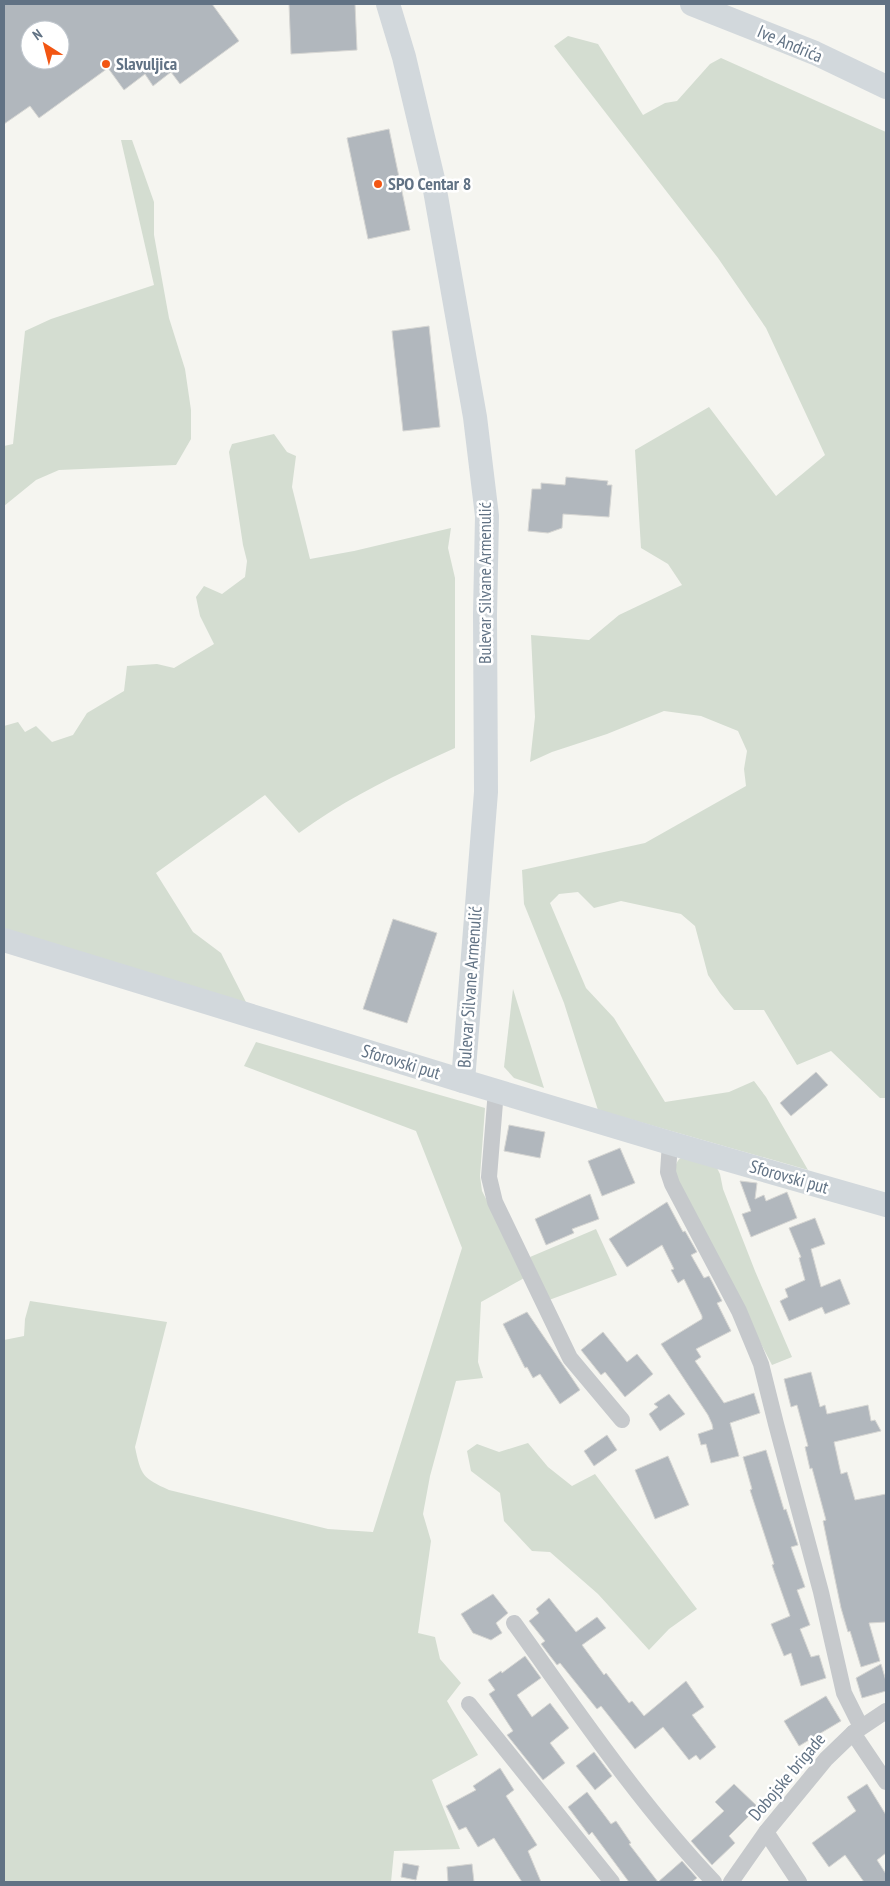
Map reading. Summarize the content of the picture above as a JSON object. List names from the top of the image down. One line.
{"streets":{"street":["Ive Andrića","Bulevar Silvane Armenulić","Sforovski put","Dobojske brigade"]},"crossings":[["Bulevar Silvane Armenulić","Sforovski put"]],"places":["Slavuljica","SPO Centar 8"],"north":"top left"}
